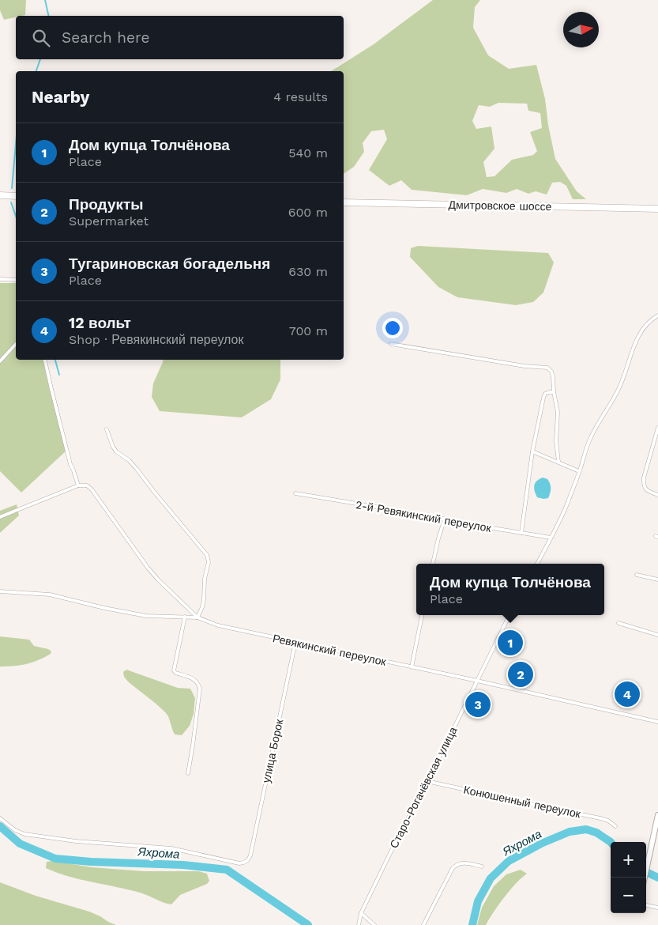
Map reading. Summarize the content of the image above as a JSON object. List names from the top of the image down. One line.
{"streets":{"highway":["Дмитровское шоссе"],"street":["2-й Ревякинский переулок","Ревякинский переулок","улица Борок","Старо-Рогачёвская улица","Конюшенный переулок"]},"crossings":[["Ревякинский переулок","улица Борок"],["Ревякинский переулок","Старо-Рогачёвская улица"],["Старо-Рогачёвская улица","Конюшенный переулок"]],"water":["Яхрома"],"north":"right","page":{"search":"Search here","heading":["Nearby","4 results"],"list":[{"mark":"1","name":"Дом купца Толчёнова","note":"Place","value":"540 m"},{"mark":"2","name":"Продукты","note":"Supermarket","value":"600 m"},{"mark":"3","name":"Тугариновская богадельня","note":"Place","value":"630 m"},{"mark":"4","name":"12 вольт","note":"Shop · Ревякинский переулок","value":"700 m"}],"popup":["Дом купца Толчёнова","Place"],"pins":["1","2","4","3"],"map_buttons":["+","−"]}}
